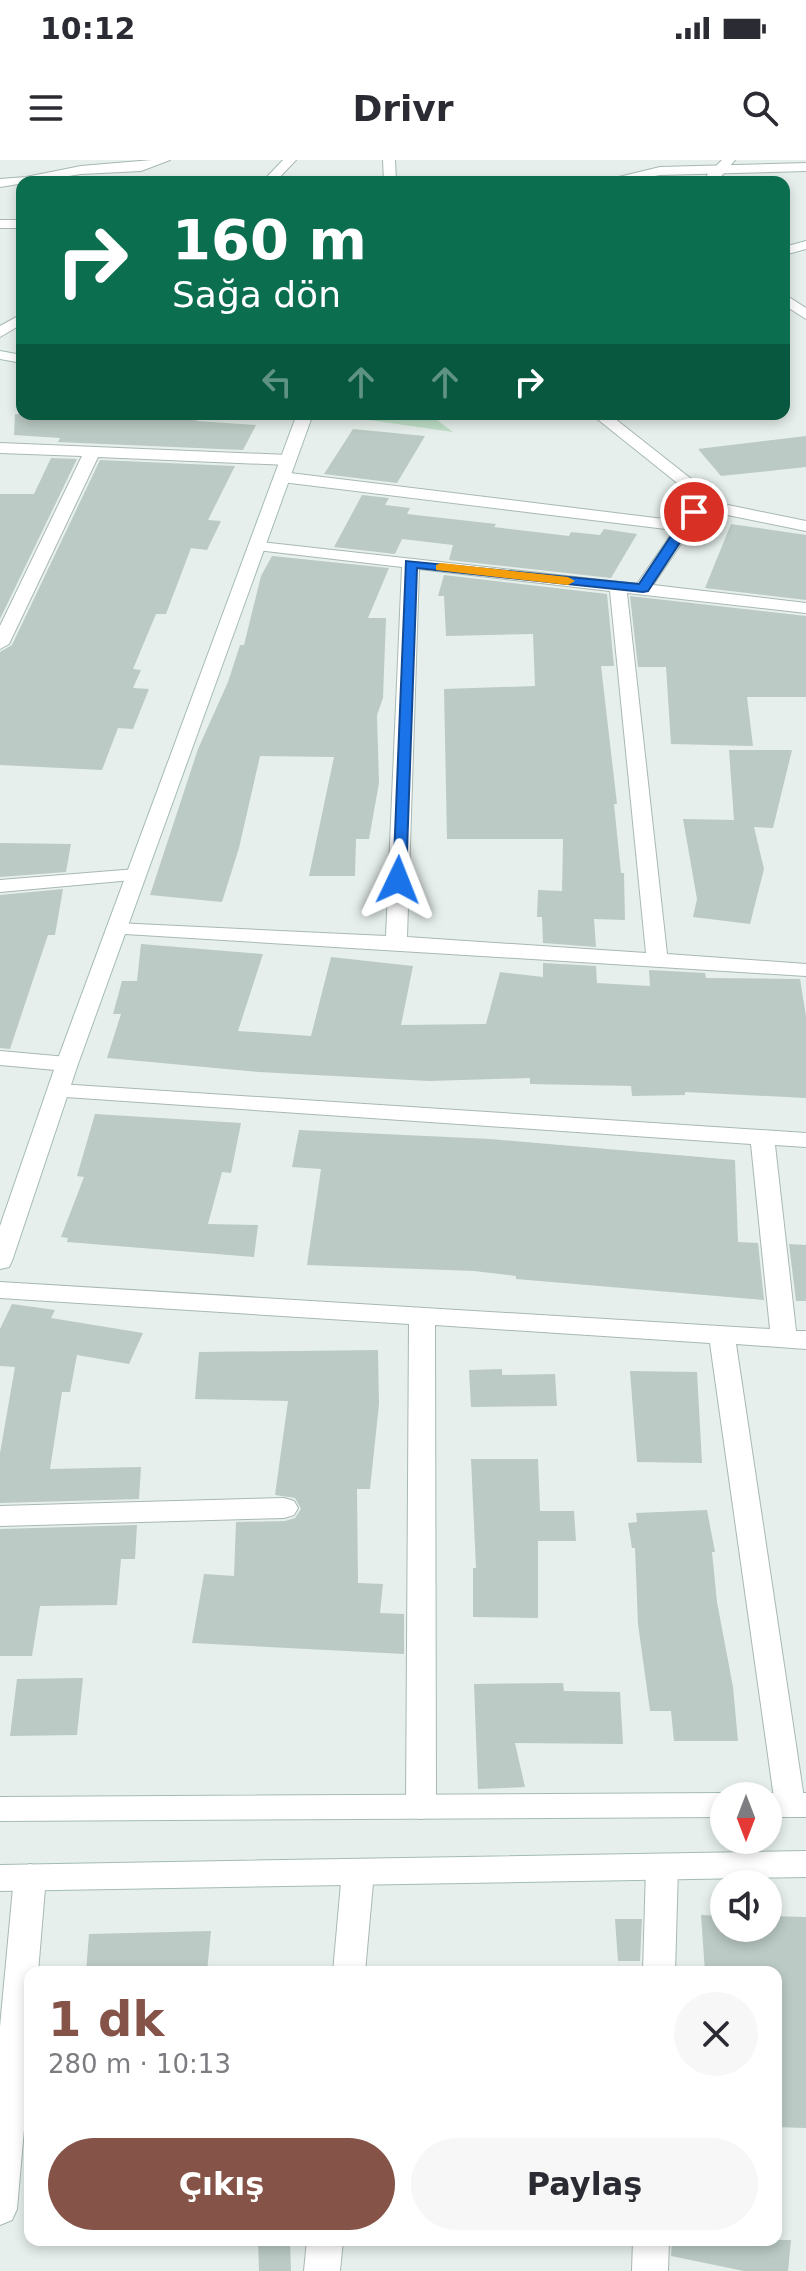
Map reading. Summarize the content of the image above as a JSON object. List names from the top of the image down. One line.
{"north":"bottom","page":{"status":"10:12","header":"Drivr","turn":["160 m","Sağa dön"],"heading":["1 dk","280 m · 10:13"],"buttons":["Çıkış","Paylaş"]}}
